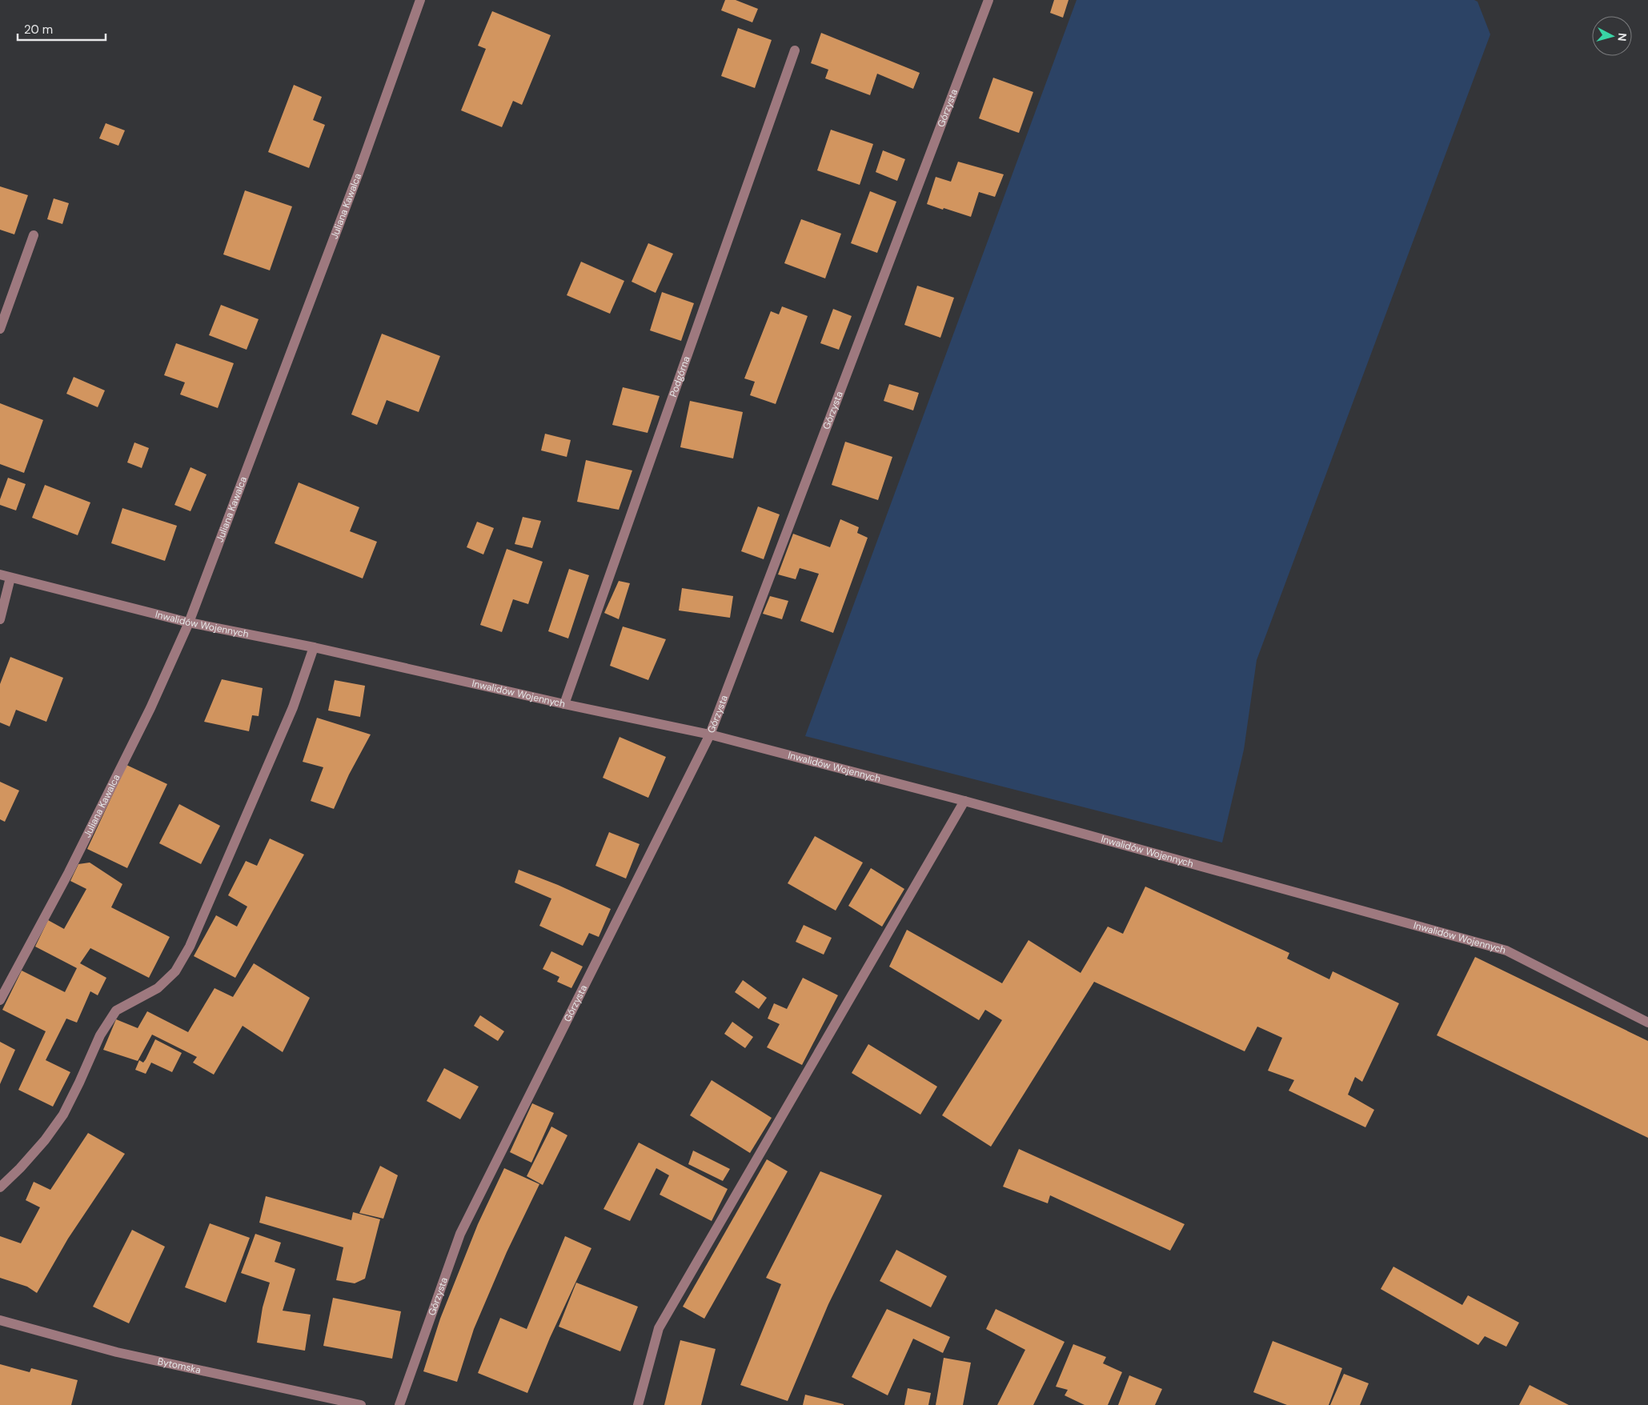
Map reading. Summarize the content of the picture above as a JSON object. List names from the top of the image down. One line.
{"streets":{"street":["Górzysta","Juliana Kawalca","Podgórna","Inwalidów Wojennych","Bytomska"]},"crossings":[["Górzysta","Inwalidów Wojennych"],["Juliana Kawalca","Inwalidów Wojennych"],["Podgórna","Inwalidów Wojennych"]],"scale_bar":"20 m","north":"right"}
